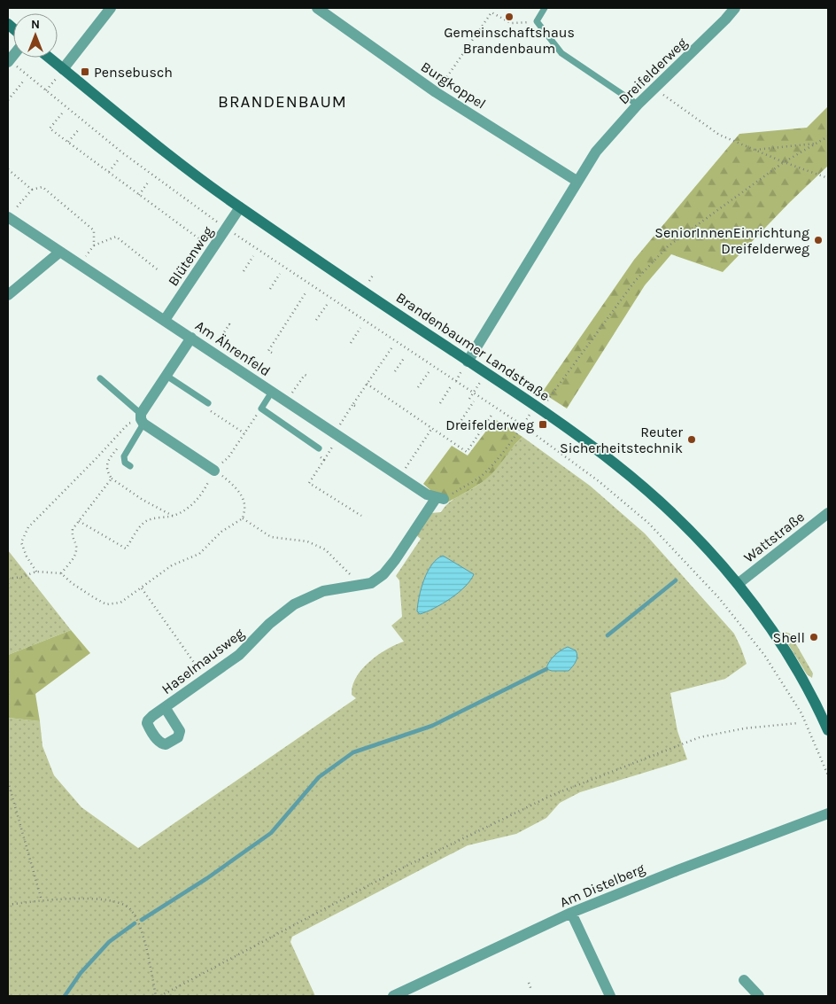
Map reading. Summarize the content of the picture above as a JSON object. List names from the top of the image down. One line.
{"streets":{"main road":["Brandenbaumer Landstraße"],"street":["Dreifelderweg","Burgkoppel","Blütenweg","Am Ährenfeld","Wattstraße","Haselmausweg","Am Distelberg"]},"crossings":[["Dreifelderweg","Burgkoppel"],["Dreifelderweg","Brandenbaumer Landstraße"],["Blütenweg","Brandenbaumer Landstraße"],["Blütenweg","Am Ährenfeld"],["Brandenbaumer Landstraße","Wattstraße"],["Am Ährenfeld","Haselmausweg"]],"districts":["BRANDENBAUM"],"places":{"other":["Gemeinschaftshaus Brandenbaum","SeniorInnenEinrichtung Dreifelderweg","Reuter Sicherheitstechnik","Shell"],"transit":["Pensebusch","Dreifelderweg"]},"north":"top"}
